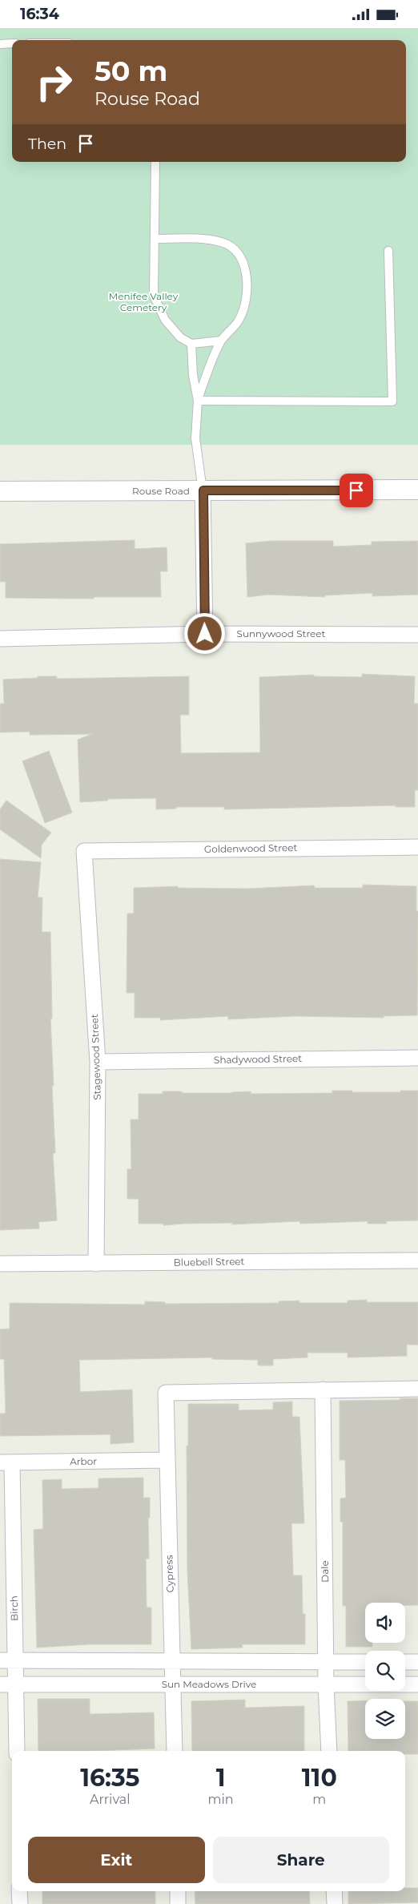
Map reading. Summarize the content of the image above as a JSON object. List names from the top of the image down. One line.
{"streets":{"street":["Rouse Road","Sunnywood Street","Goldenwood Street","Stagewood Street","Shadywood Street","Bluebell Street","Arbor","Dale","Cypress","Birch","Sun Meadows Drive"]},"crossings":[["Goldenwood Street","Stagewood Street"],["Stagewood Street","Shadywood Street"],["Stagewood Street","Bluebell Street"],["Arbor","Cypress"],["Arbor","Birch"],["Dale","Cypress"],["Dale","Sun Meadows Drive"],["Cypress","Sun Meadows Drive"],["Birch","Sun Meadows Drive"]],"parks":["Menifee Valley Cemetery"],"page":{"status":"16:34","turn":["50 m","Rouse Road"],"then":"Then","eta":["16:35","Arrival","1","min","110","m"],"buttons":["Exit","Share"]}}
